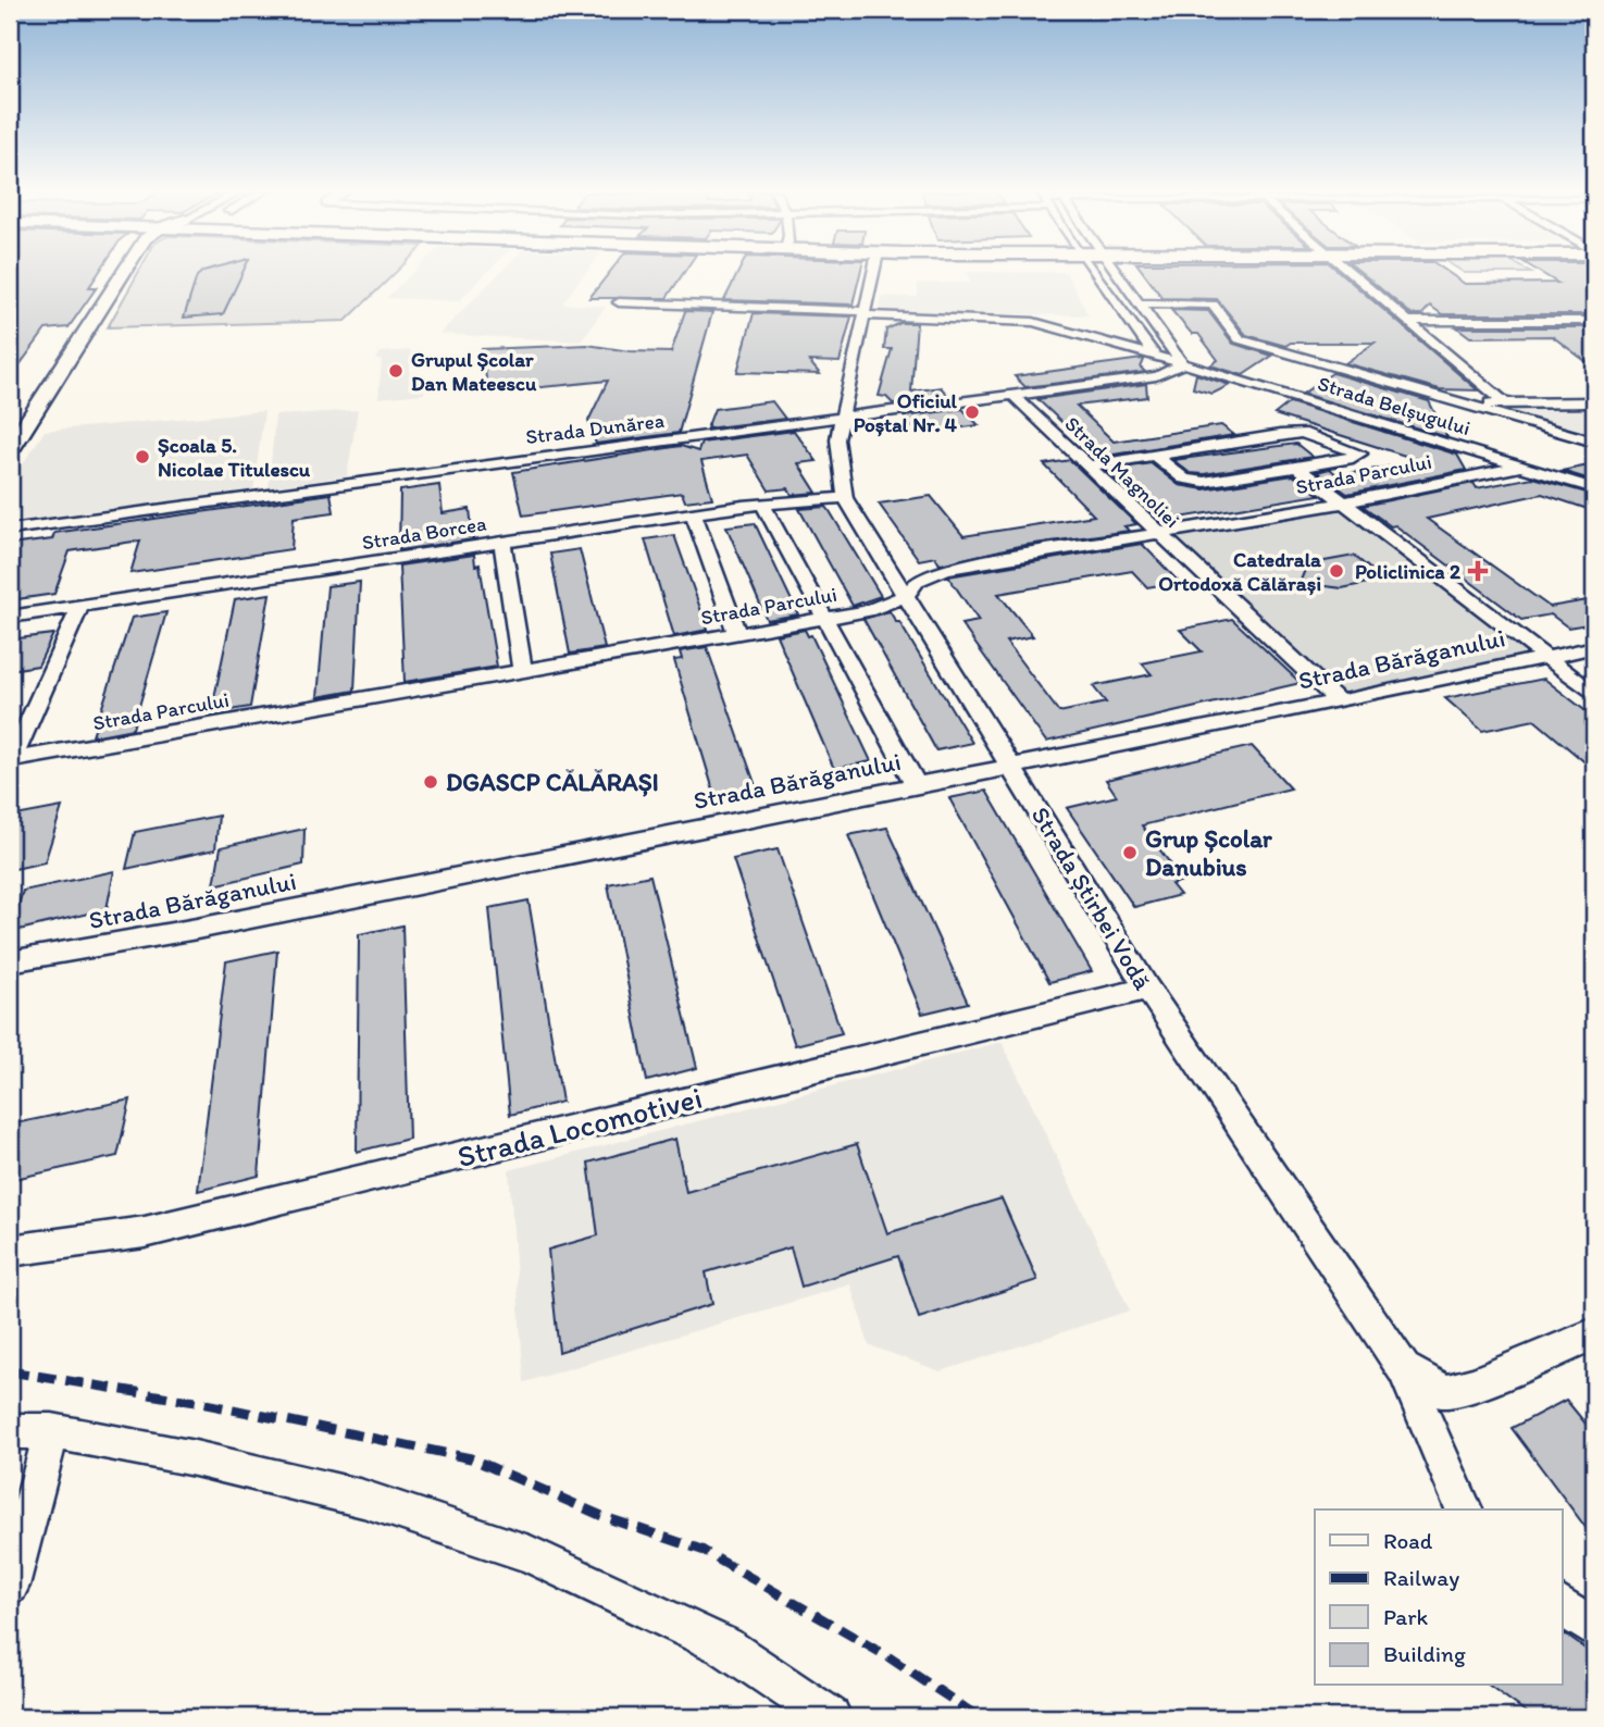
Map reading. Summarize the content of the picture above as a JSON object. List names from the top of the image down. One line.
{"streets":{"street":["Strada Belșugului","Strada Dunărea","Strada Magnoliei","Strada Parcului","Strada Borcea","Strada Bărăganului","Strada Știrbei Vodă","Strada Locomotivei"]},"crossings":[["Strada Belșugului","Strada Dunărea"],["Strada Belșugului","Strada Parcului"],["Strada Belșugului","Strada Știrbei Vodă"],["Strada Dunărea","Strada Magnoliei"],["Strada Dunărea","Strada Știrbei Vodă"],["Strada Magnoliei","Strada Parcului"],["Strada Magnoliei","Strada Bărăganului"],["Strada Parcului","Strada Știrbei Vodă"],["Strada Borcea","Strada Știrbei Vodă"],["Strada Bărăganului","Strada Știrbei Vodă"],["Strada Știrbei Vodă","Strada Locomotivei"]],"places":{"other":["Grupul Școlar Dan Mateescu","Oficiul Poștal Nr. 4","Școala 5. Nicolae Titulescu","Catedrala Ortodoxă Călărași","DGASCP CĂLĂRAȘI","Grup Școlar Danubius"],"health":["Policlinica 2"]},"legend":["Road","Railway","Park","Building"]}
